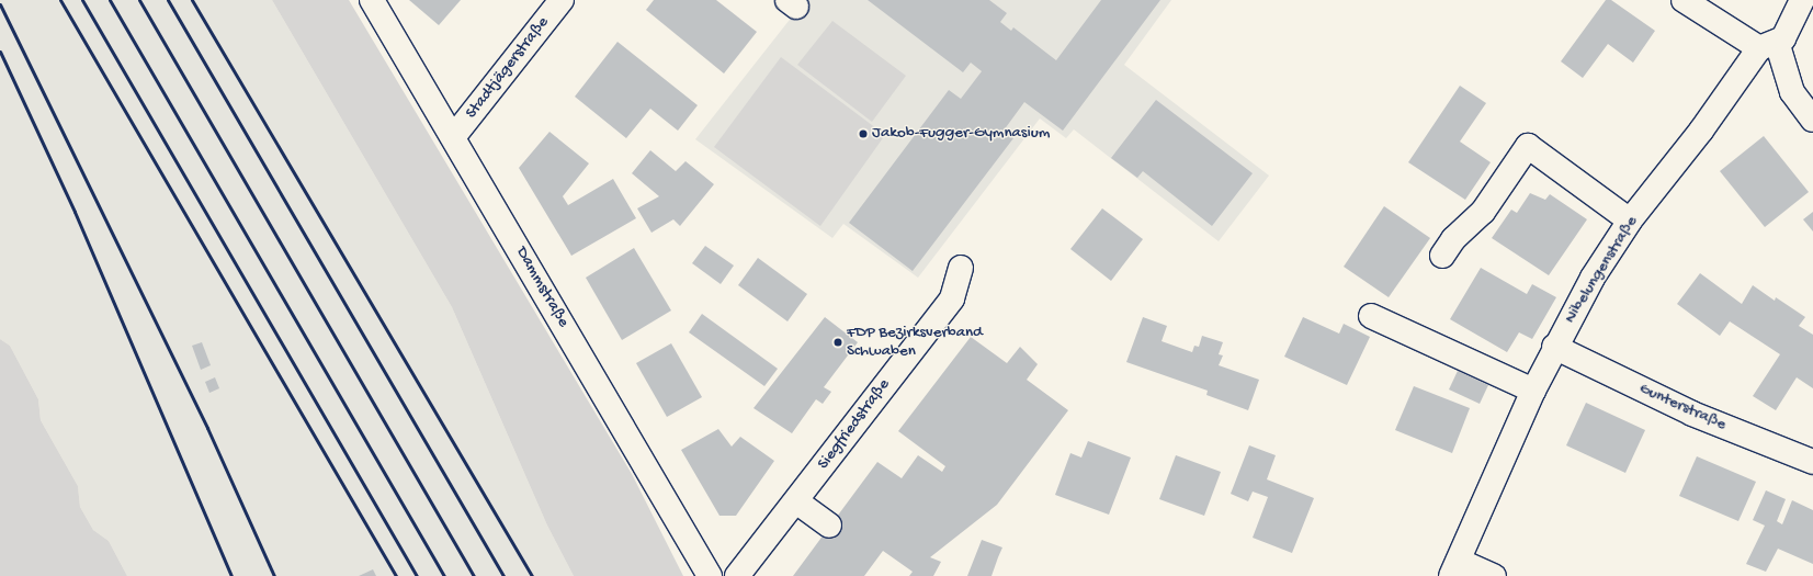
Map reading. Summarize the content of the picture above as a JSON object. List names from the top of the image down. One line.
{"streets":{"street":["Stadtjägerstraße","Nibelungenstraße","Dammstraße","Gunterstraße","Siegfriedstraße"]},"crossings":[["Stadtjägerstraße","Dammstraße"],["Nibelungenstraße","Gunterstraße"]],"places":["Jakob-Fugger-Gymnasium","FDP Bezirksverband Schwaben"]}
